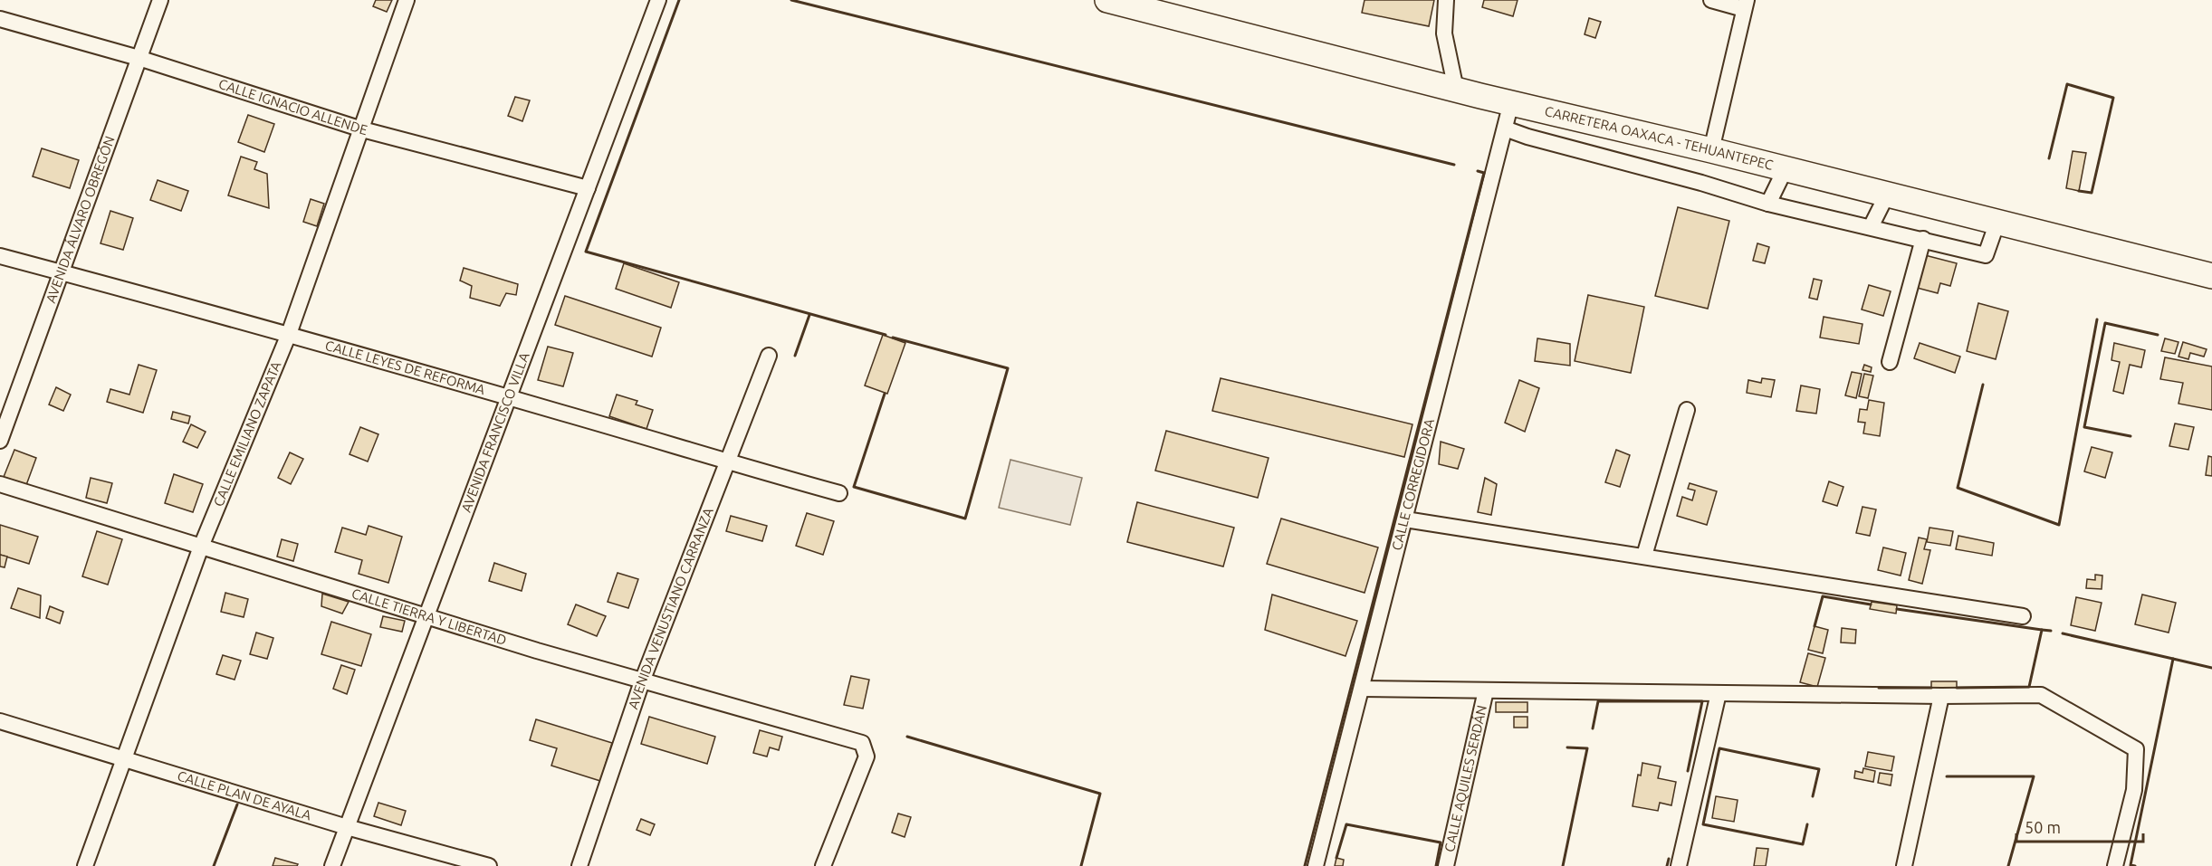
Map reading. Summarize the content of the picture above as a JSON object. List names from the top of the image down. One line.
{"streets":{"main road":["CARRETERA OAXACA - TEHUANTEPEC"],"street":["CALLE IGNACIO ALLENDE","AVENIDA ÁLVARO OBREGÓN","CALLE LEYES DE REFORMA","CALLE EMILIANO ZAPATA","AVENIDA FRANCISCO VILLA","CALLE CORREGIDORA","AVENIDA VENUSTIANO CARRANZA","CALLE TIERRA Y LIBERTAD","CALLE AQUILES SERDÁN","CALLE PLAN DE AYALA"]},"crossings":[["CALLE IGNACIO ALLENDE","AVENIDA ÁLVARO OBREGÓN"],["CALLE IGNACIO ALLENDE","CALLE EMILIANO ZAPATA"],["CALLE IGNACIO ALLENDE","AVENIDA FRANCISCO VILLA"],["CARRETERA OAXACA - TEHUANTEPEC","CALLE CORREGIDORA"],["AVENIDA ÁLVARO OBREGÓN","CALLE LEYES DE REFORMA"],["CALLE LEYES DE REFORMA","CALLE EMILIANO ZAPATA"],["CALLE LEYES DE REFORMA","AVENIDA FRANCISCO VILLA"],["CALLE LEYES DE REFORMA","AVENIDA VENUSTIANO CARRANZA"],["CALLE EMILIANO ZAPATA","CALLE TIERRA Y LIBERTAD"],["CALLE EMILIANO ZAPATA","CALLE PLAN DE AYALA"],["AVENIDA FRANCISCO VILLA","CALLE TIERRA Y LIBERTAD"],["AVENIDA FRANCISCO VILLA","CALLE PLAN DE AYALA"],["AVENIDA VENUSTIANO CARRANZA","CALLE TIERRA Y LIBERTAD"]],"scale_bar":"50 m"}
